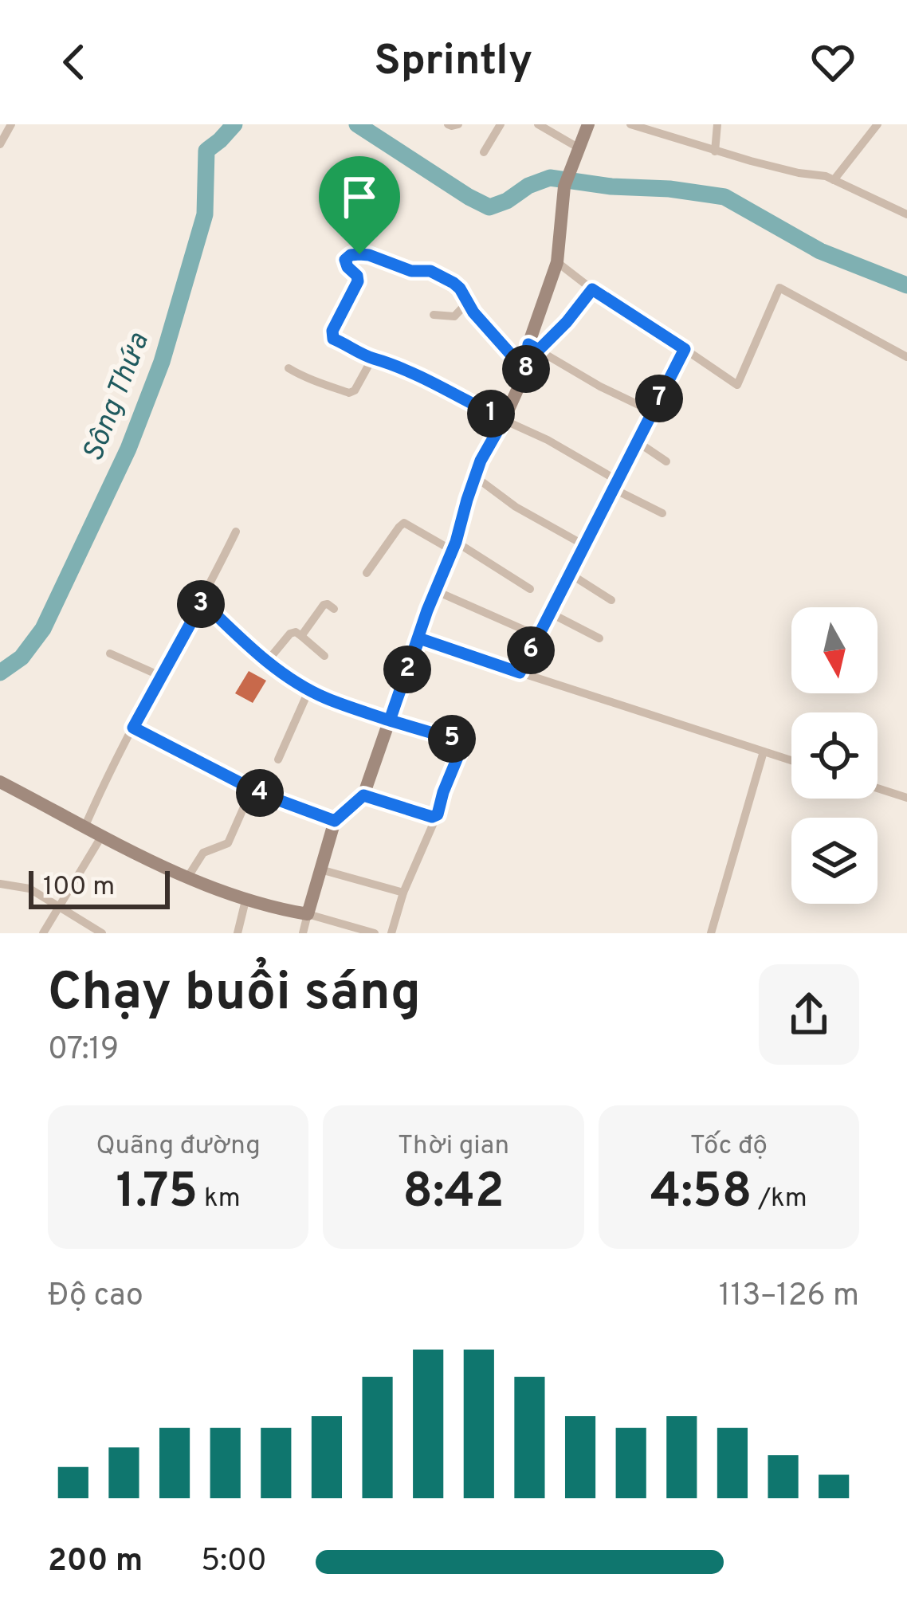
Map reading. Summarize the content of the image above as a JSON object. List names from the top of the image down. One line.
{"water":["Sông Thứa"],"scale_bar":"100 m","north":"bottom","page":{"header":"Sprintly","pins":["8","7","1","3","6","2","5","4"],"scale":"100 m","heading":["Chạy buổi sáng","07:19"],"stats":[["Quãng đường","1.75 km"],["Thời gian","8:42"],["Tốc độ","4:58 /km"]],"chart":["Độ cao","113–126 m"],"list":[{"name":"200 m","note":"5:00"}]}}
